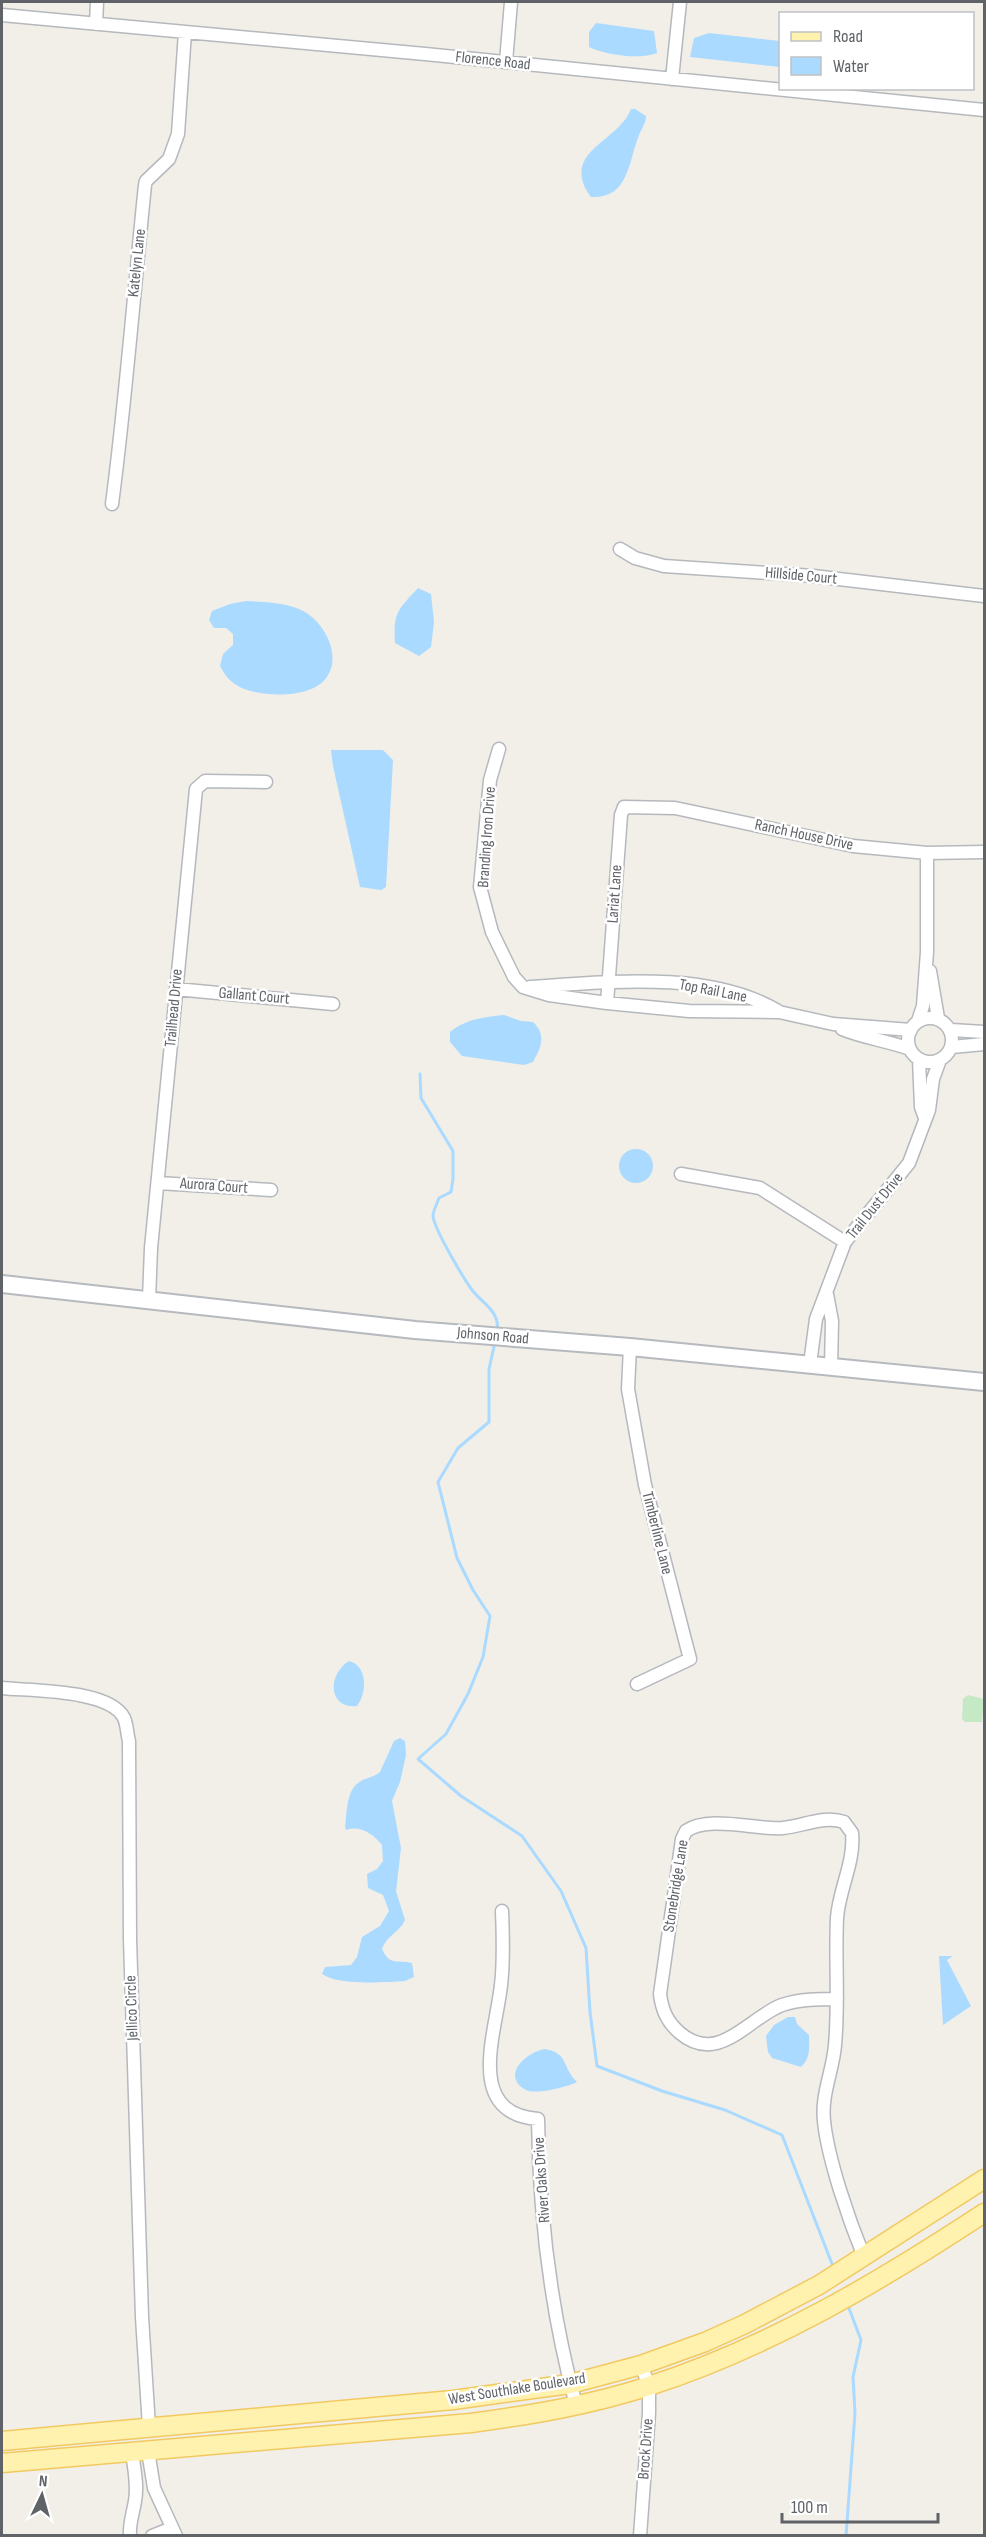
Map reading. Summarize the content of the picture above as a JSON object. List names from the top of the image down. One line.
{"streets":{"main road":["West Southlake Boulevard"],"street":["Florence Road","Katelyn Lane","Hillside Court","Ranch House Drive","Branding Iron Drive","Lariat Lane","Top Rail Lane","Gallant Court","Trailhead Drive","Aurora Court","Trail Dust Drive","Johnson Road","Timberline Lane","Stonebridge Lane","Jellico Circle","River Oaks Drive","Brock Drive"]},"crossings":[["Florence Road","Katelyn Lane"],["Ranch House Drive","Lariat Lane"],["Branding Iron Drive","Top Rail Lane"],["Lariat Lane","Top Rail Lane"],["Top Rail Lane","Trail Dust Drive"],["Gallant Court","Trailhead Drive"],["Trailhead Drive","Aurora Court"],["Trailhead Drive","Johnson Road"],["Trail Dust Drive","Johnson Road"],["Johnson Road","Timberline Lane"],["Stonebridge Lane","West Southlake Boulevard"],["Jellico Circle","West Southlake Boulevard"],["River Oaks Drive","West Southlake Boulevard"],["West Southlake Boulevard","Brock Drive"]],"legend":["Road","Water"],"scale_bar":"100 m","north":"top"}
